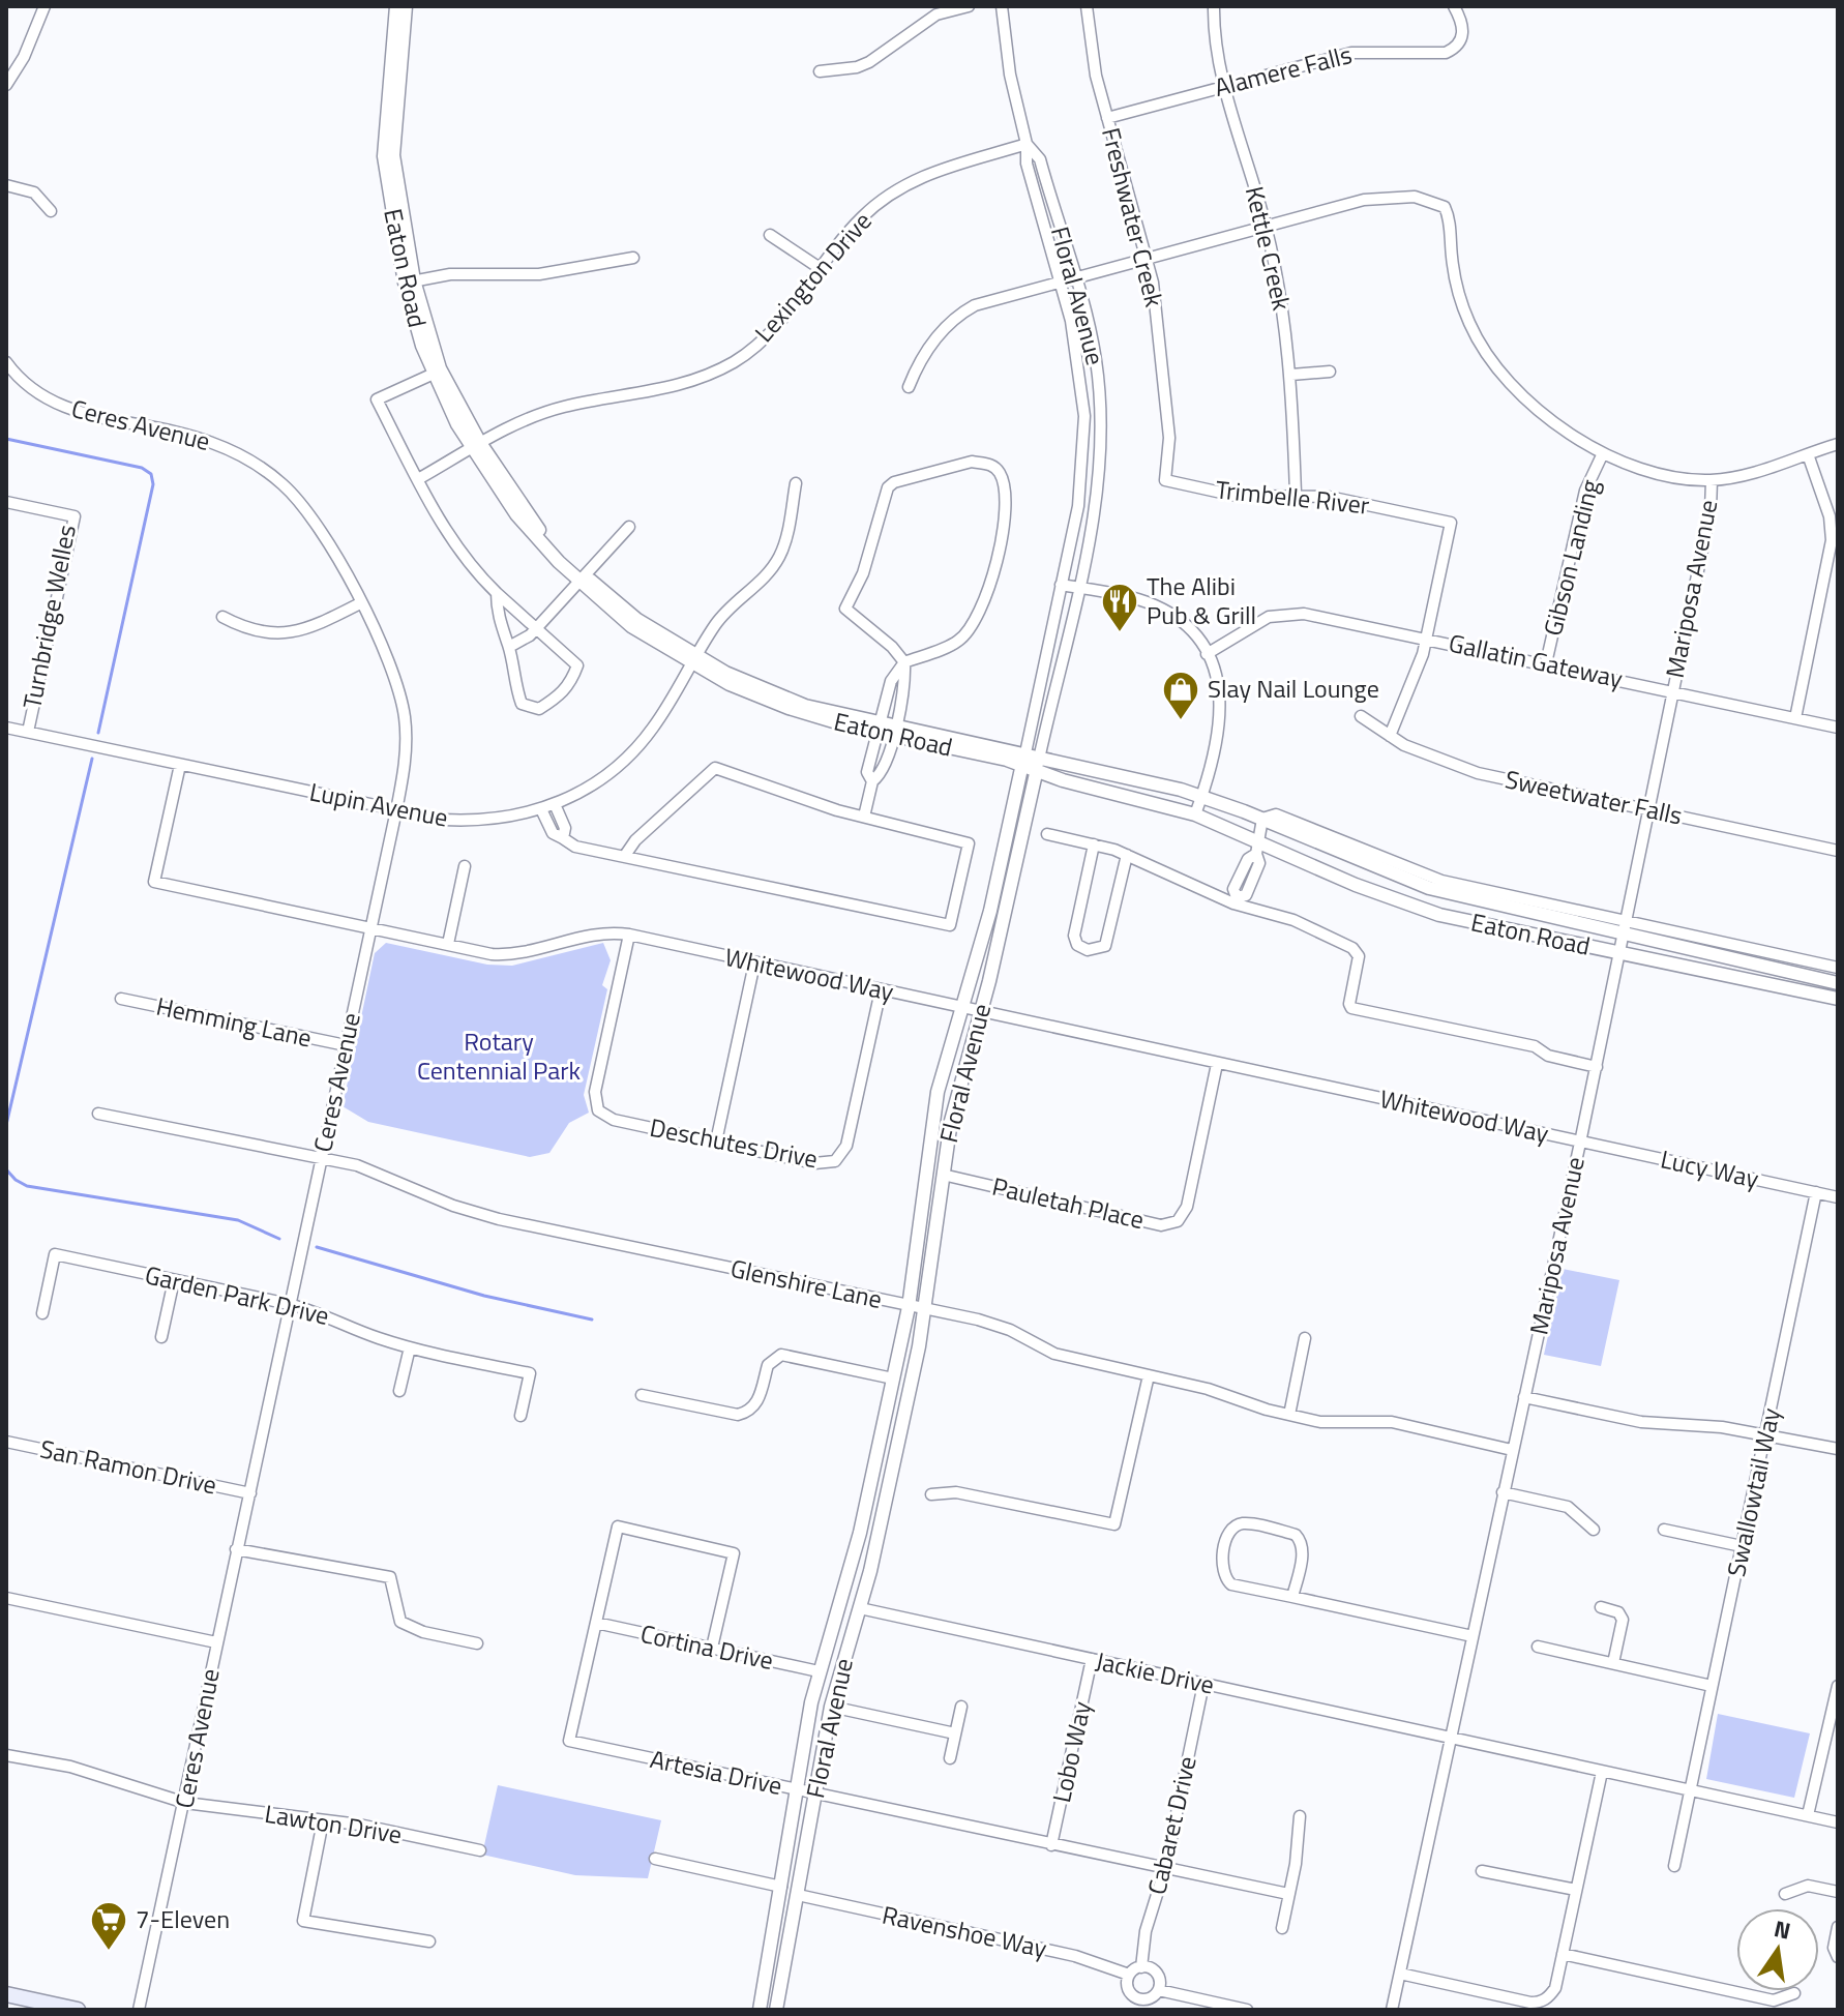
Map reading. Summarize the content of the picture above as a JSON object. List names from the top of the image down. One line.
{"streets":{"street":["Alamere Falls","Freshwater Creek","Kettle Creek","Eaton Road","Lexington Drive","Floral Avenue","Ceres Avenue","Trimbelle River","Gibson Landing","Mariposa Avenue","Turnbridge Welles","Gallatin Gateway","Sweetwater Falls","Lupin Avenue","Whitewood Way","Hemming Lane","Deschutes Drive","Lucy Way","Pauletah Place","Glenshire Lane","Garden Park Drive","San Ramon Drive","Swallowtail Way","Cortina Drive","Jackie Drive","Lobo Way","Artesia Drive","Lawton Drive","Cabaret Drive","Ravenshoe Way"]},"crossings":[["Alamere Falls","Freshwater Creek"],["Alamere Falls","Kettle Creek"],["Freshwater Creek","Trimbelle River"],["Kettle Creek","Trimbelle River"],["Eaton Road","Lexington Drive"],["Eaton Road","Floral Avenue"],["Eaton Road","Mariposa Avenue"],["Eaton Road","Lupin Avenue"],["Lexington Drive","Floral Avenue"],["Floral Avenue","Whitewood Way"],["Floral Avenue","Pauletah Place"],["Floral Avenue","Glenshire Lane"],["Floral Avenue","Cortina Drive"],["Floral Avenue","Jackie Drive"],["Floral Avenue","Artesia Drive"],["Floral Avenue","Ravenshoe Way"],["Ceres Avenue","Lupin Avenue"],["Ceres Avenue","Whitewood Way"],["Ceres Avenue","Hemming Lane"],["Ceres Avenue","Glenshire Lane"],["Ceres Avenue","Garden Park Drive"],["Ceres Avenue","San Ramon Drive"],["Ceres Avenue","Lawton Drive"],["Trimbelle River","Gallatin Gateway"],["Gibson Landing","Gallatin Gateway"],["Mariposa Avenue","Gallatin Gateway"],["Mariposa Avenue","Sweetwater Falls"],["Mariposa Avenue","Whitewood Way"],["Mariposa Avenue","Lucy Way"],["Mariposa Avenue","Glenshire Lane"],["Mariposa Avenue","Jackie Drive"],["Turnbridge Welles","Lupin Avenue"],["Lupin Avenue","Whitewood Way"],["Whitewood Way","Deschutes Drive"],["Whitewood Way","Lucy Way"],["Whitewood Way","Pauletah Place"],["Lucy Way","Swallowtail Way"],["Swallowtail Way","Jackie Drive"],["Cortina Drive","Artesia Drive"],["Jackie Drive","Lobo Way"],["Jackie Drive","Cabaret Drive"],["Lobo Way","Artesia Drive"],["Artesia Drive","Cabaret Drive"],["Cabaret Drive","Ravenshoe Way"]],"parks":["Rotary Centennial Park"],"places":{"restaurant":["The Alibi Pub & Grill"],"shop":["Slay Nail Lounge"],"supermarket":["7-Eleven"]},"north":"top"}
